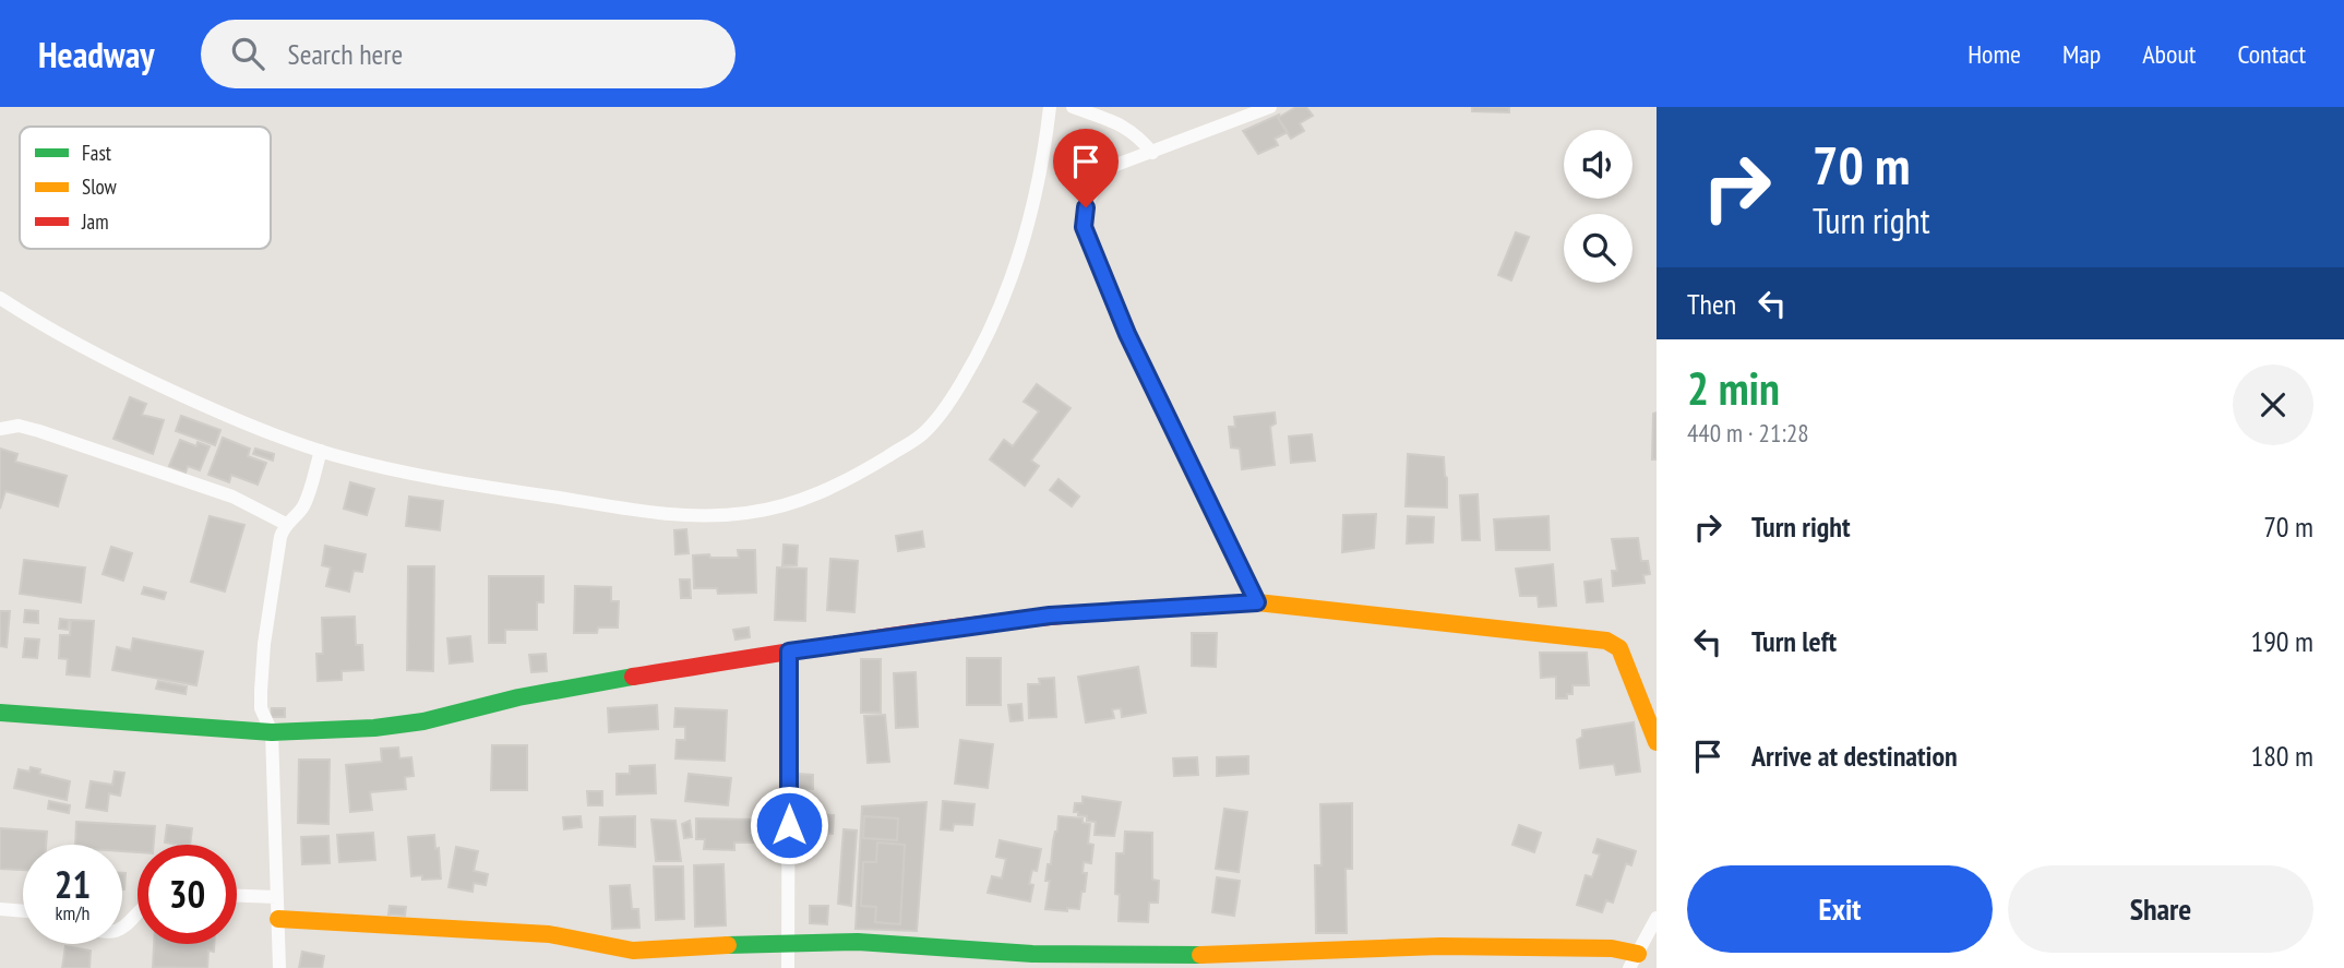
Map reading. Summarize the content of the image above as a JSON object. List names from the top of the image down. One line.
{"legend":["Fast","Slow","Jam"],"page":{"header":"Headway","search":"Search here","nav":["Home","Map","About","Contact"],"turn":["70 m","Turn right"],"then":"Then","heading":["2 min","440 m · 21:28"],"list":[{"name":"Turn right","value":"70 m"},{"name":"Turn left","value":"190 m"},{"name":"Arrive at destination","value":"180 m"}],"speed":"21 km/h","limit":"30","buttons":["Exit","Share"]}}
